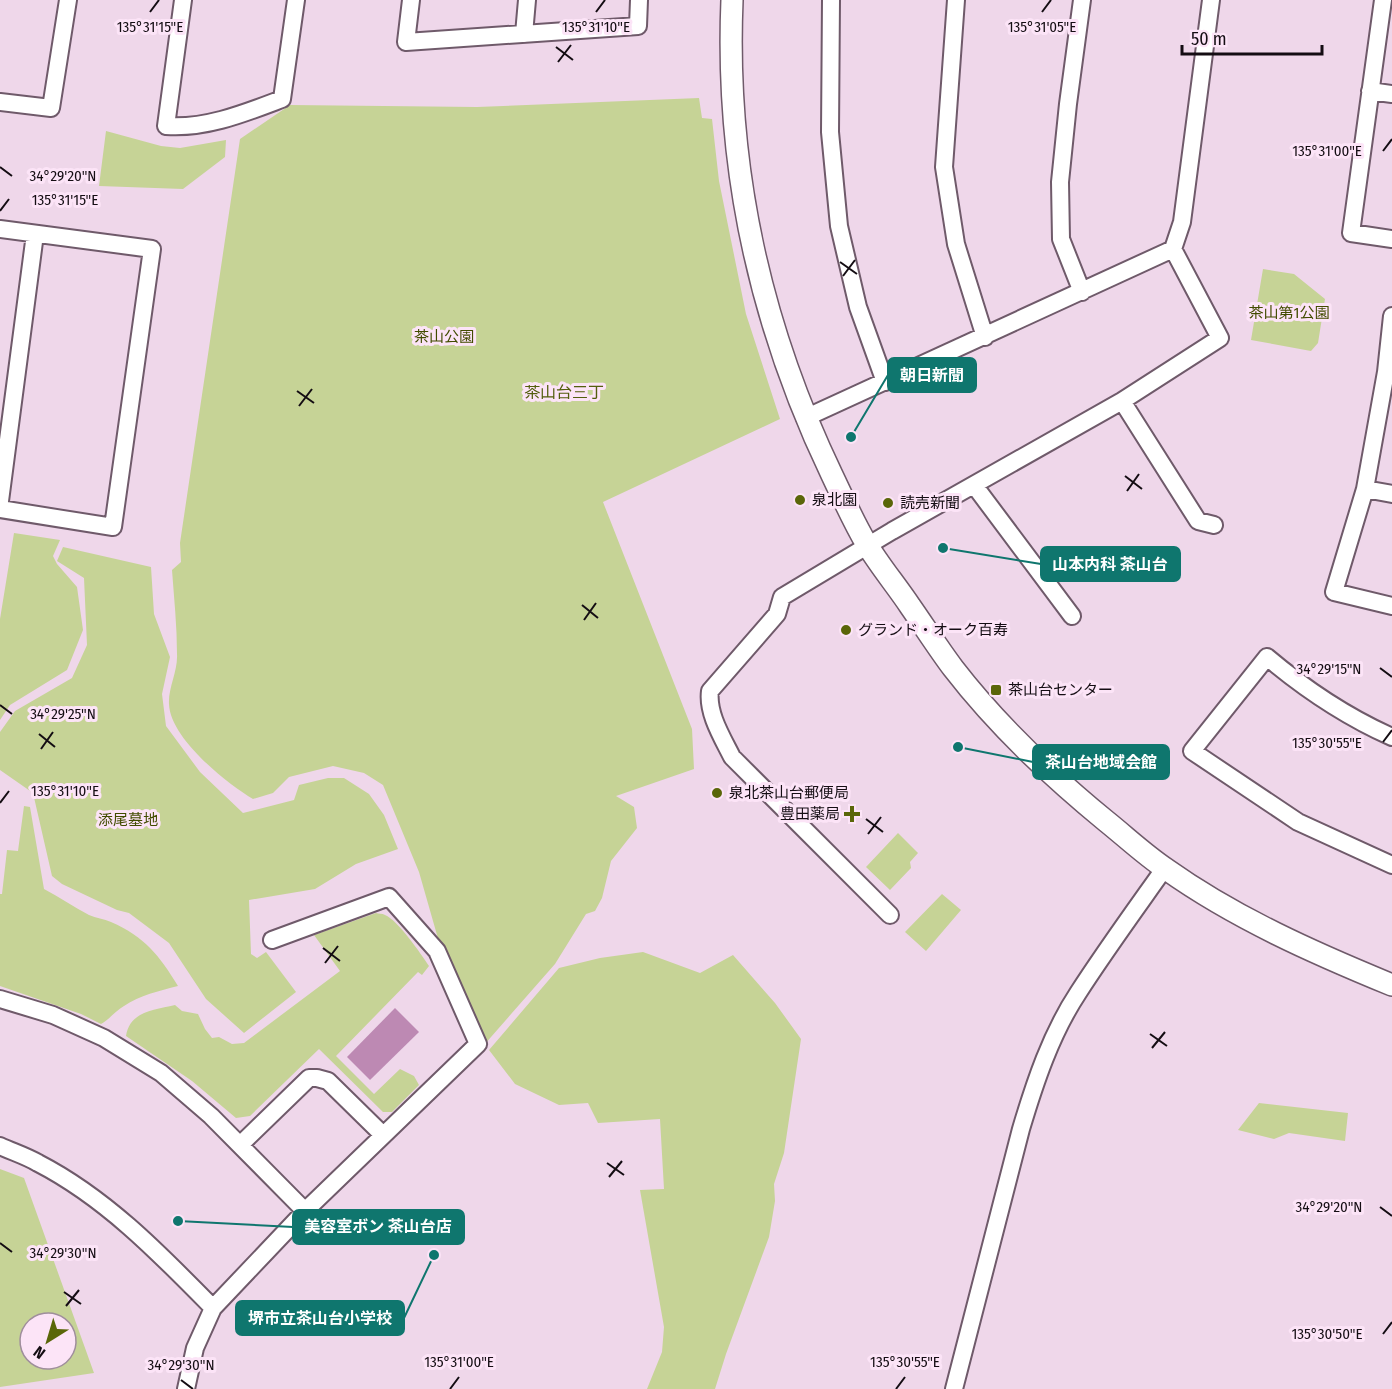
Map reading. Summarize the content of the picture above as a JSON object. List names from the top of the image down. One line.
{"districts":["茶山台三丁"],"parks":["茶山第1公園","茶山公園","添尾墓地"],"places":{"other":["朝日新聞","泉北園","読売新聞","山本内科 茶山台","グランド・オーク百寿","茶山台地域会館","泉北茶山台郵便局","美容室ボン 茶山台店","堺市立茶山台小学校"],"transit":["茶山台センター"],"health":["豊田薬局"]},"scale_bar":"50 m","north":"bottom left","coordinates":["135°31'15\"E","135°31'10\"E","135°31'05\"E","135°31'00\"E","34°29'20\"N","34°29'15\"N","34°29'25\"N","135°30'55\"E","34°29'30\"N","135°30'50\"E"]}
